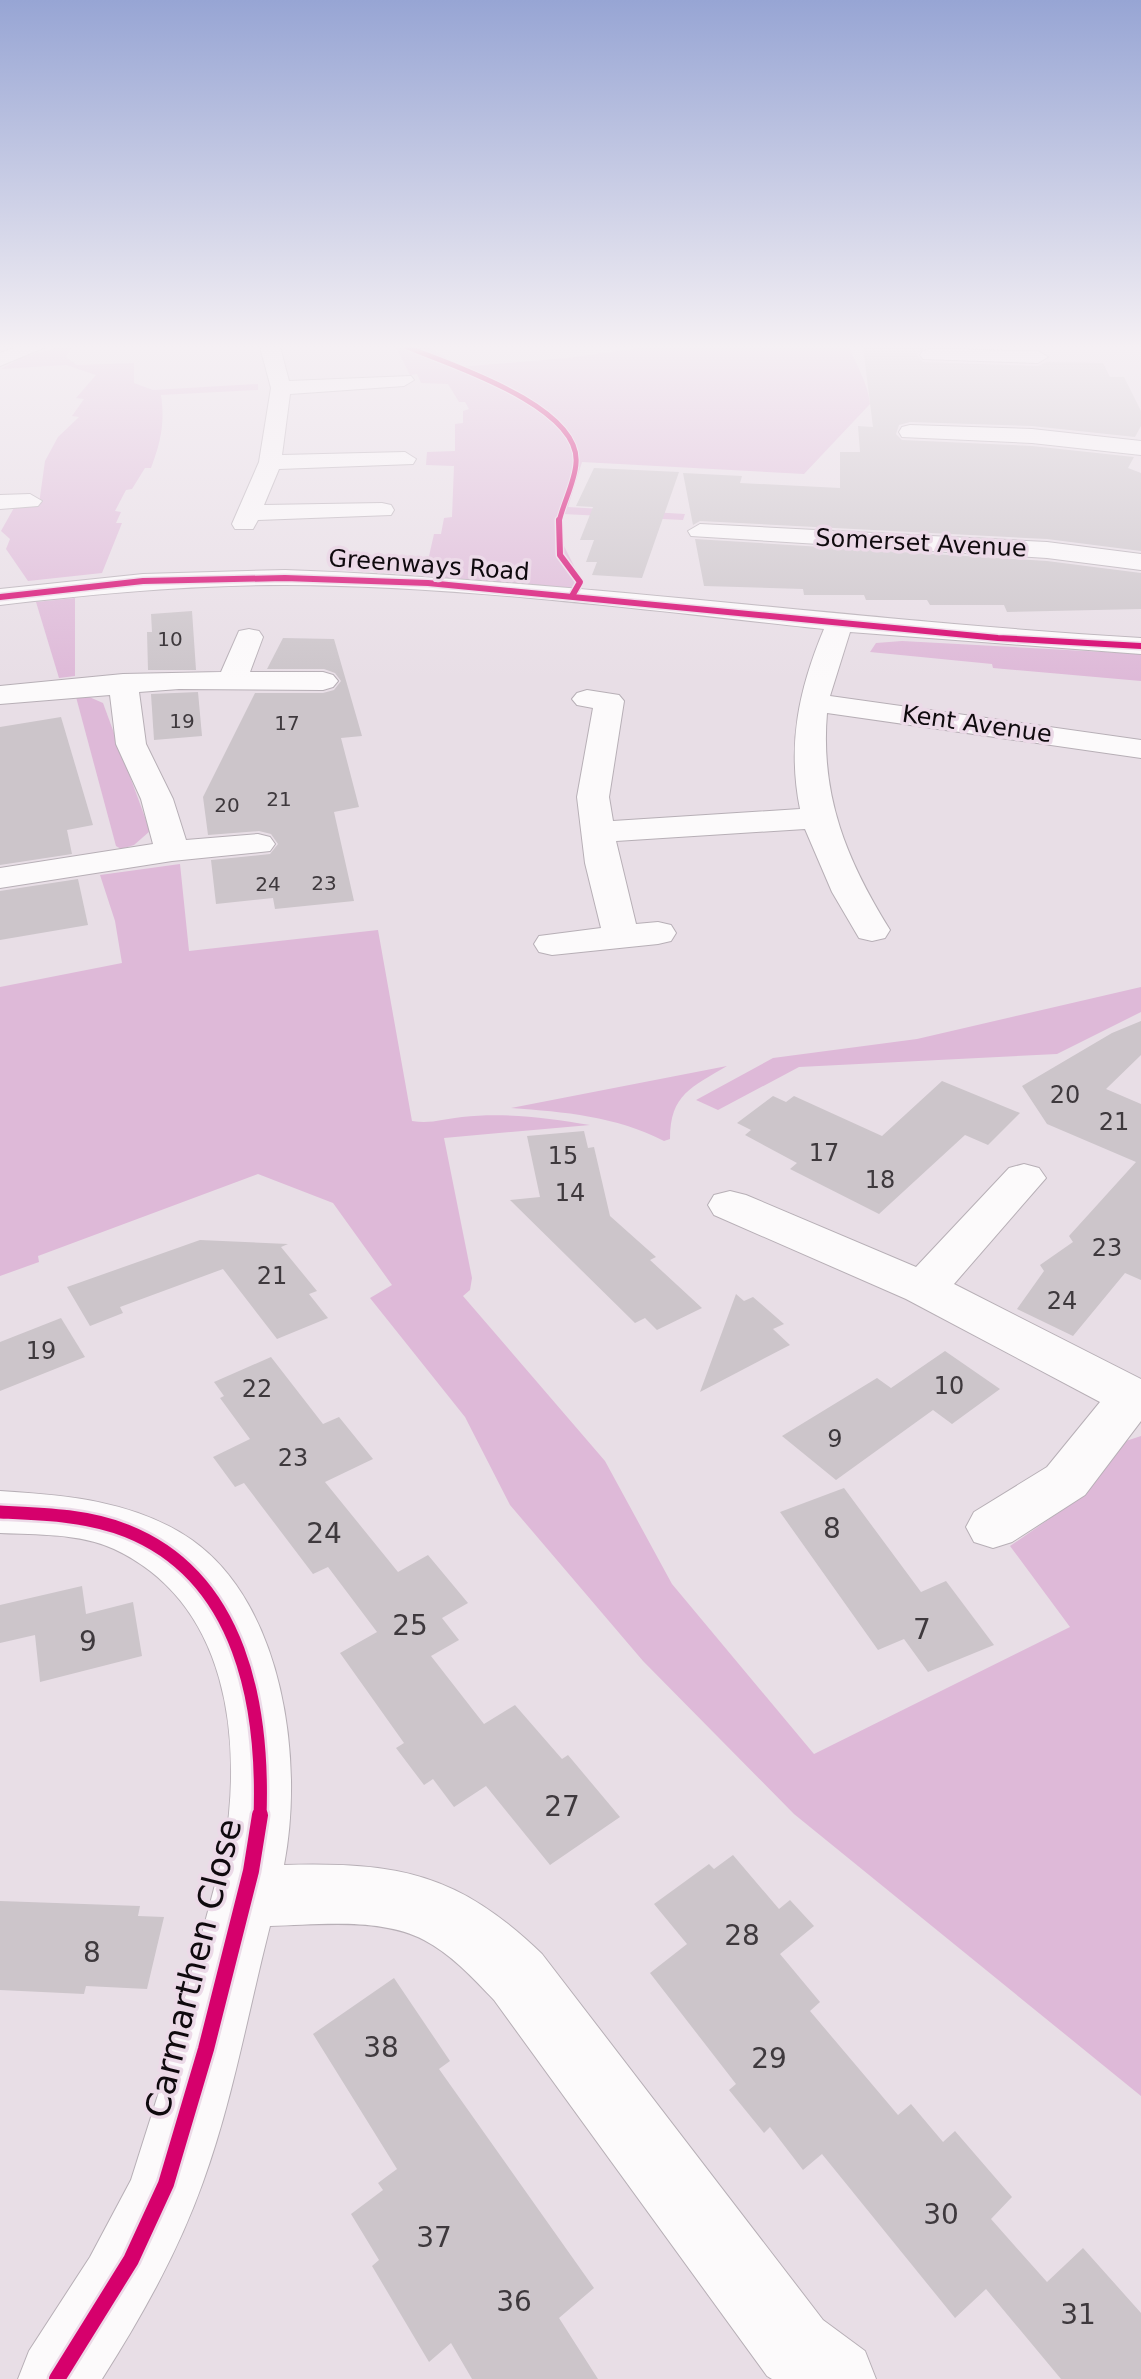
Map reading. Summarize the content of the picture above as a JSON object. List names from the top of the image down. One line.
{"streets":{"street":["Somerset Avenue","Greenways Road","Kent Avenue","Carmarthen Close"]},"house_numbers":["10","19","17","21","20","23","24","20","21","17","15","18","14","23","21","24","19","10","22","9","23","8","24","25","7","9","27","28","8","38","29","30","37","36","31"]}
